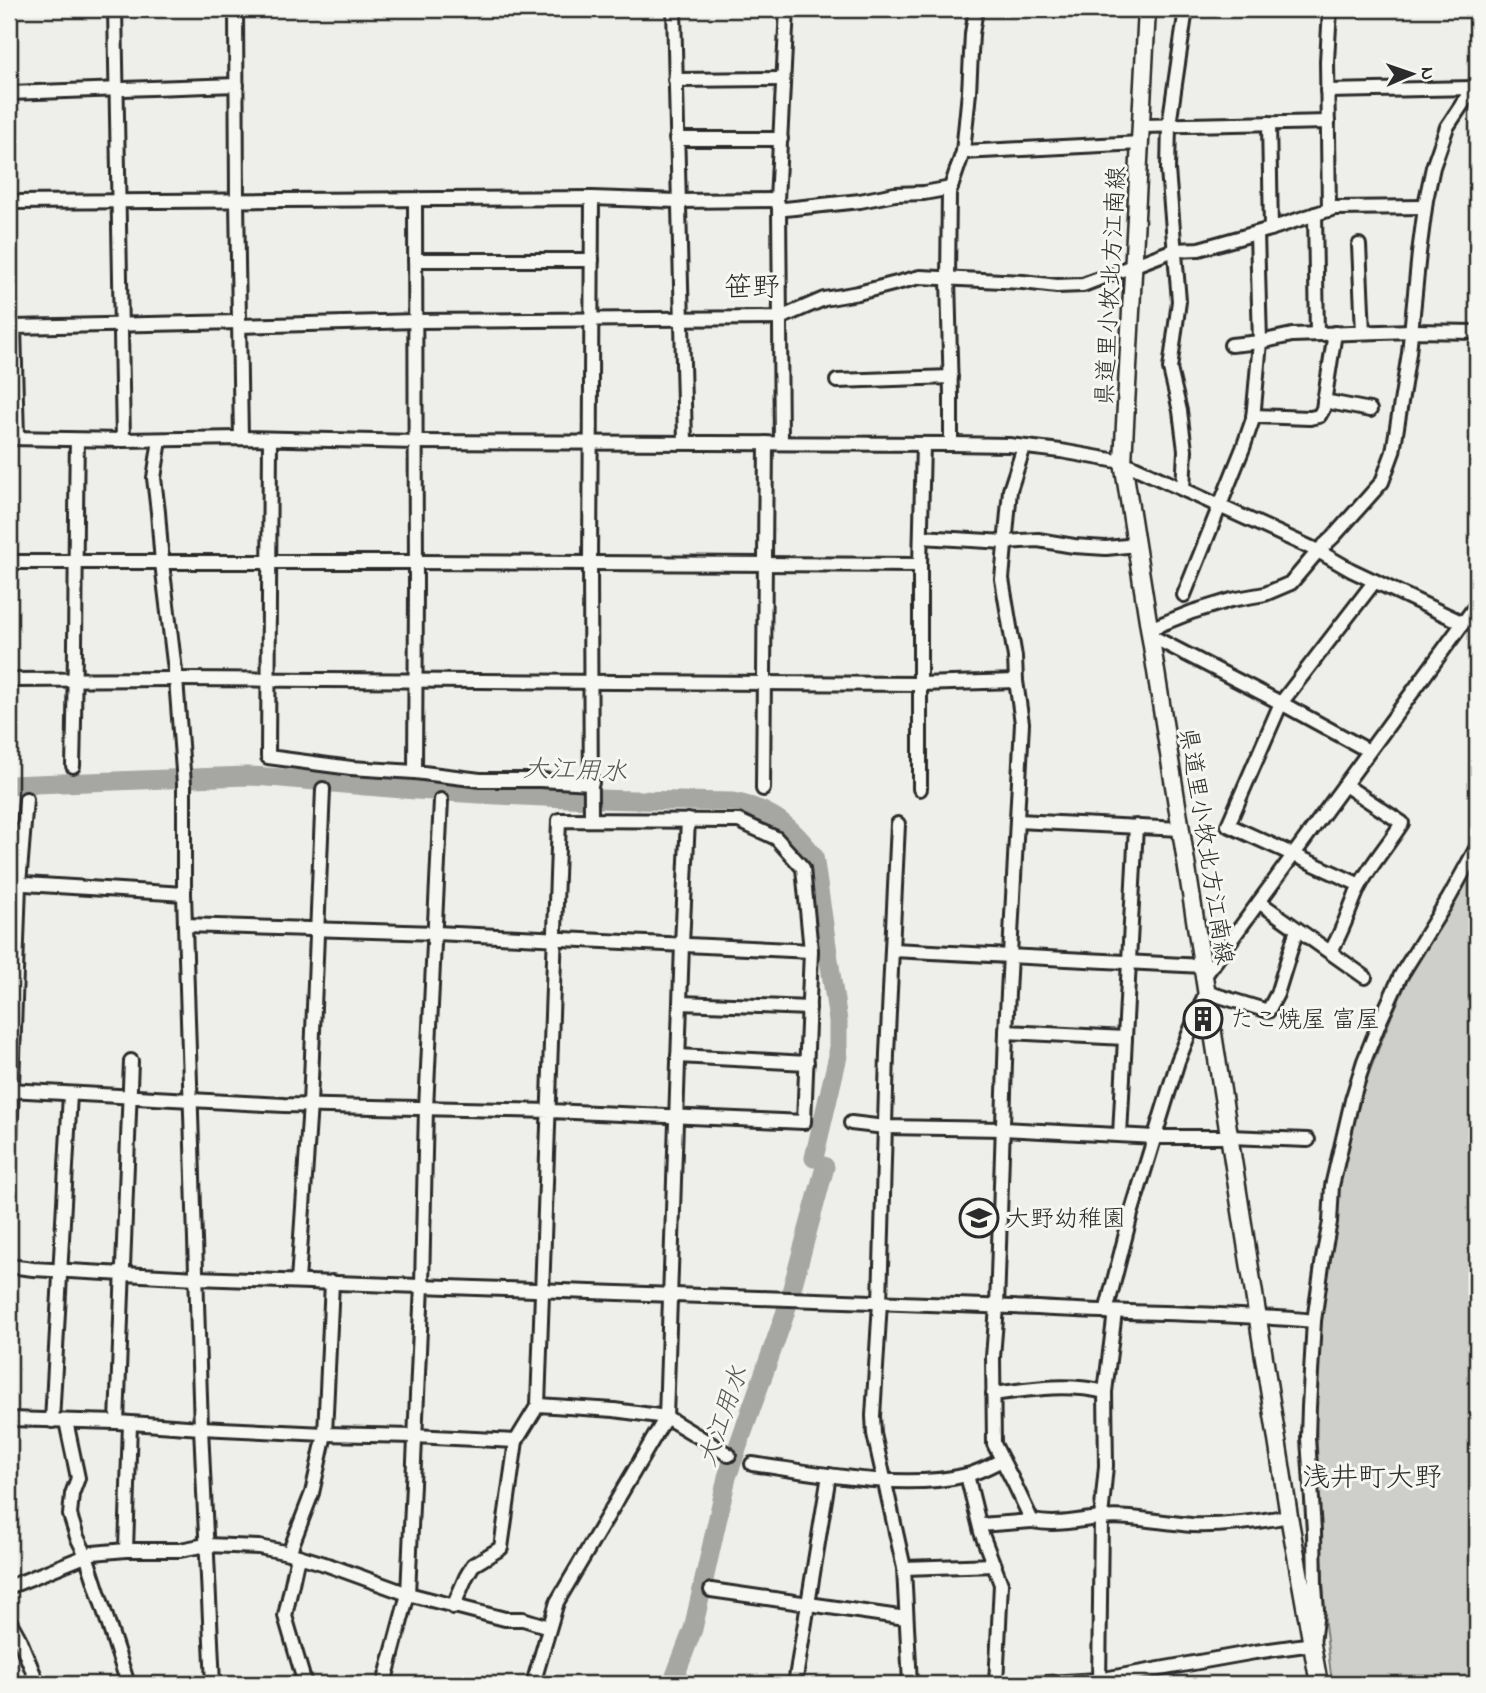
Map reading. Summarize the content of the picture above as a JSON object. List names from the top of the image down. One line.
{"streets":{"main road":["県道里小牧北方江南線"]},"districts":["笹野","浅井町大野"],"water":["大江用水"],"places":{"building":["たこ焼屋 富屋"],"school or university":["大野幼稚園"]},"north":"right"}
